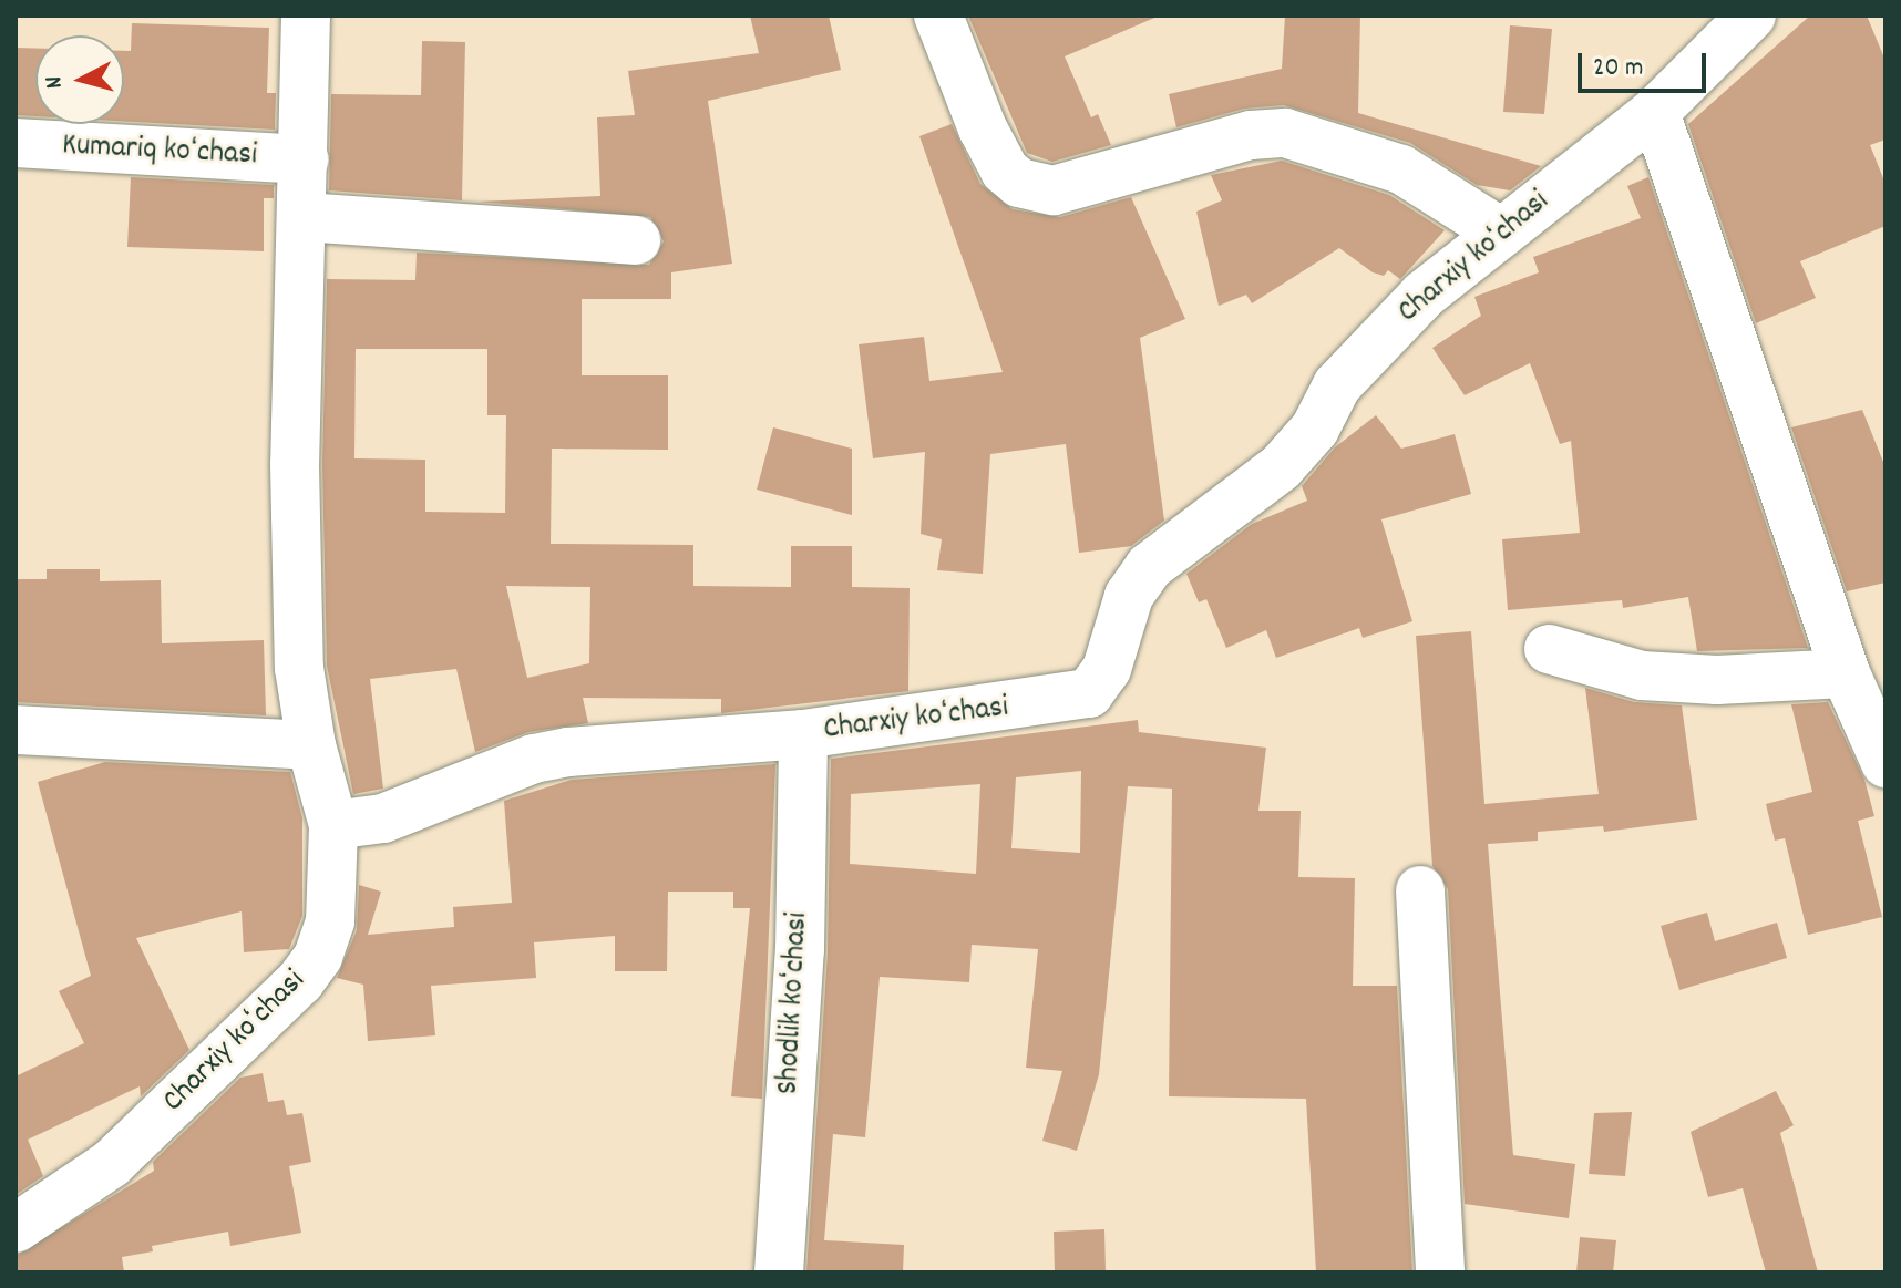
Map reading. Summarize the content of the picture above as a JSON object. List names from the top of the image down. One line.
{"streets":{"street":["Kumariq koʻchasi","Charxiy koʻchasi","Shodlik koʻchasi"]},"crossings":[["Charxiy koʻchasi","Shodlik koʻchasi"]],"scale_bar":"20 m","north":"left"}
